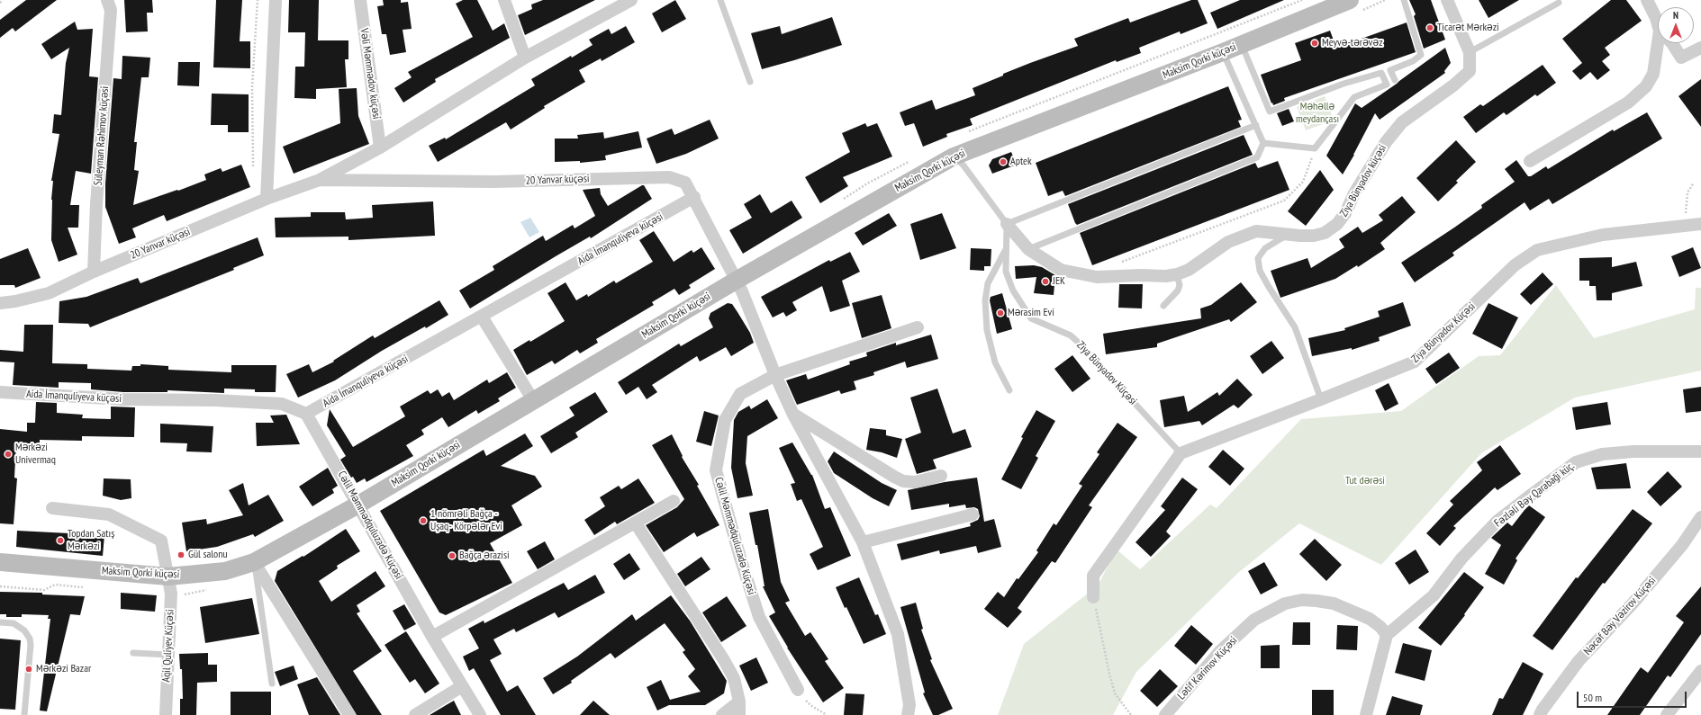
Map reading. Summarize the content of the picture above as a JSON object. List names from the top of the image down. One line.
{"streets":{"main road":["Maksim Qorki küçəsi"],"street":["Vəli Məmmədov küçəsi","Süleyman Rəhimov küçəsi","20 Yanvar küçəsi","Ziya Bünyadov küçəsi","Aida İmanquliyeva küçəsi","Ziya Bünyadov Küçəsi","Fəzləli Bəy Qarabaği küç.","Cəlil Məmmədquluzadə Küçəsi","Nəcəf Bəy Vəzirov Küçəsi","Aqil Quliyev Küçəsi","Lətif Kərimov Küçəsi"]},"crossings":[["Maksim Qorki küçəsi","20 Yanvar küçəsi"],["Maksim Qorki küçəsi","Cəlil Məmmədquluzadə Küçəsi"],["Maksim Qorki küçəsi","Aqil Quliyev Küçəsi"],["Vəli Məmmədov küçəsi","20 Yanvar küçəsi"],["Süleyman Rəhimov küçəsi","20 Yanvar küçəsi"],["20 Yanvar küçəsi","Aida İmanquliyeva küçəsi"],["Ziya Bünyadov küçəsi","Ziya Bünyadov Küçəsi"],["Aida İmanquliyeva küçəsi","Cəlil Məmmədquluzadə Küçəsi"],["Fəzləli Bəy Qarabaği küç.","Lətif Kərimov Küçəsi"]],"parks":["Məhəllə meydançası","Tut dərəsi"],"places":["Ticarət Mərkəzi","Meyvə-tərəvəz","Aptek","JEK","Mərasim Evi","Mərkəzi Univermaq","1 nömrəli Bağça - Uşaq- Körpələr Evi","Topdan Satış Mərkəzi","Gül salonu","Bağça ərazisi","Mərkəzi Bazar"],"scale_bar":"50 m","north":"top"}
